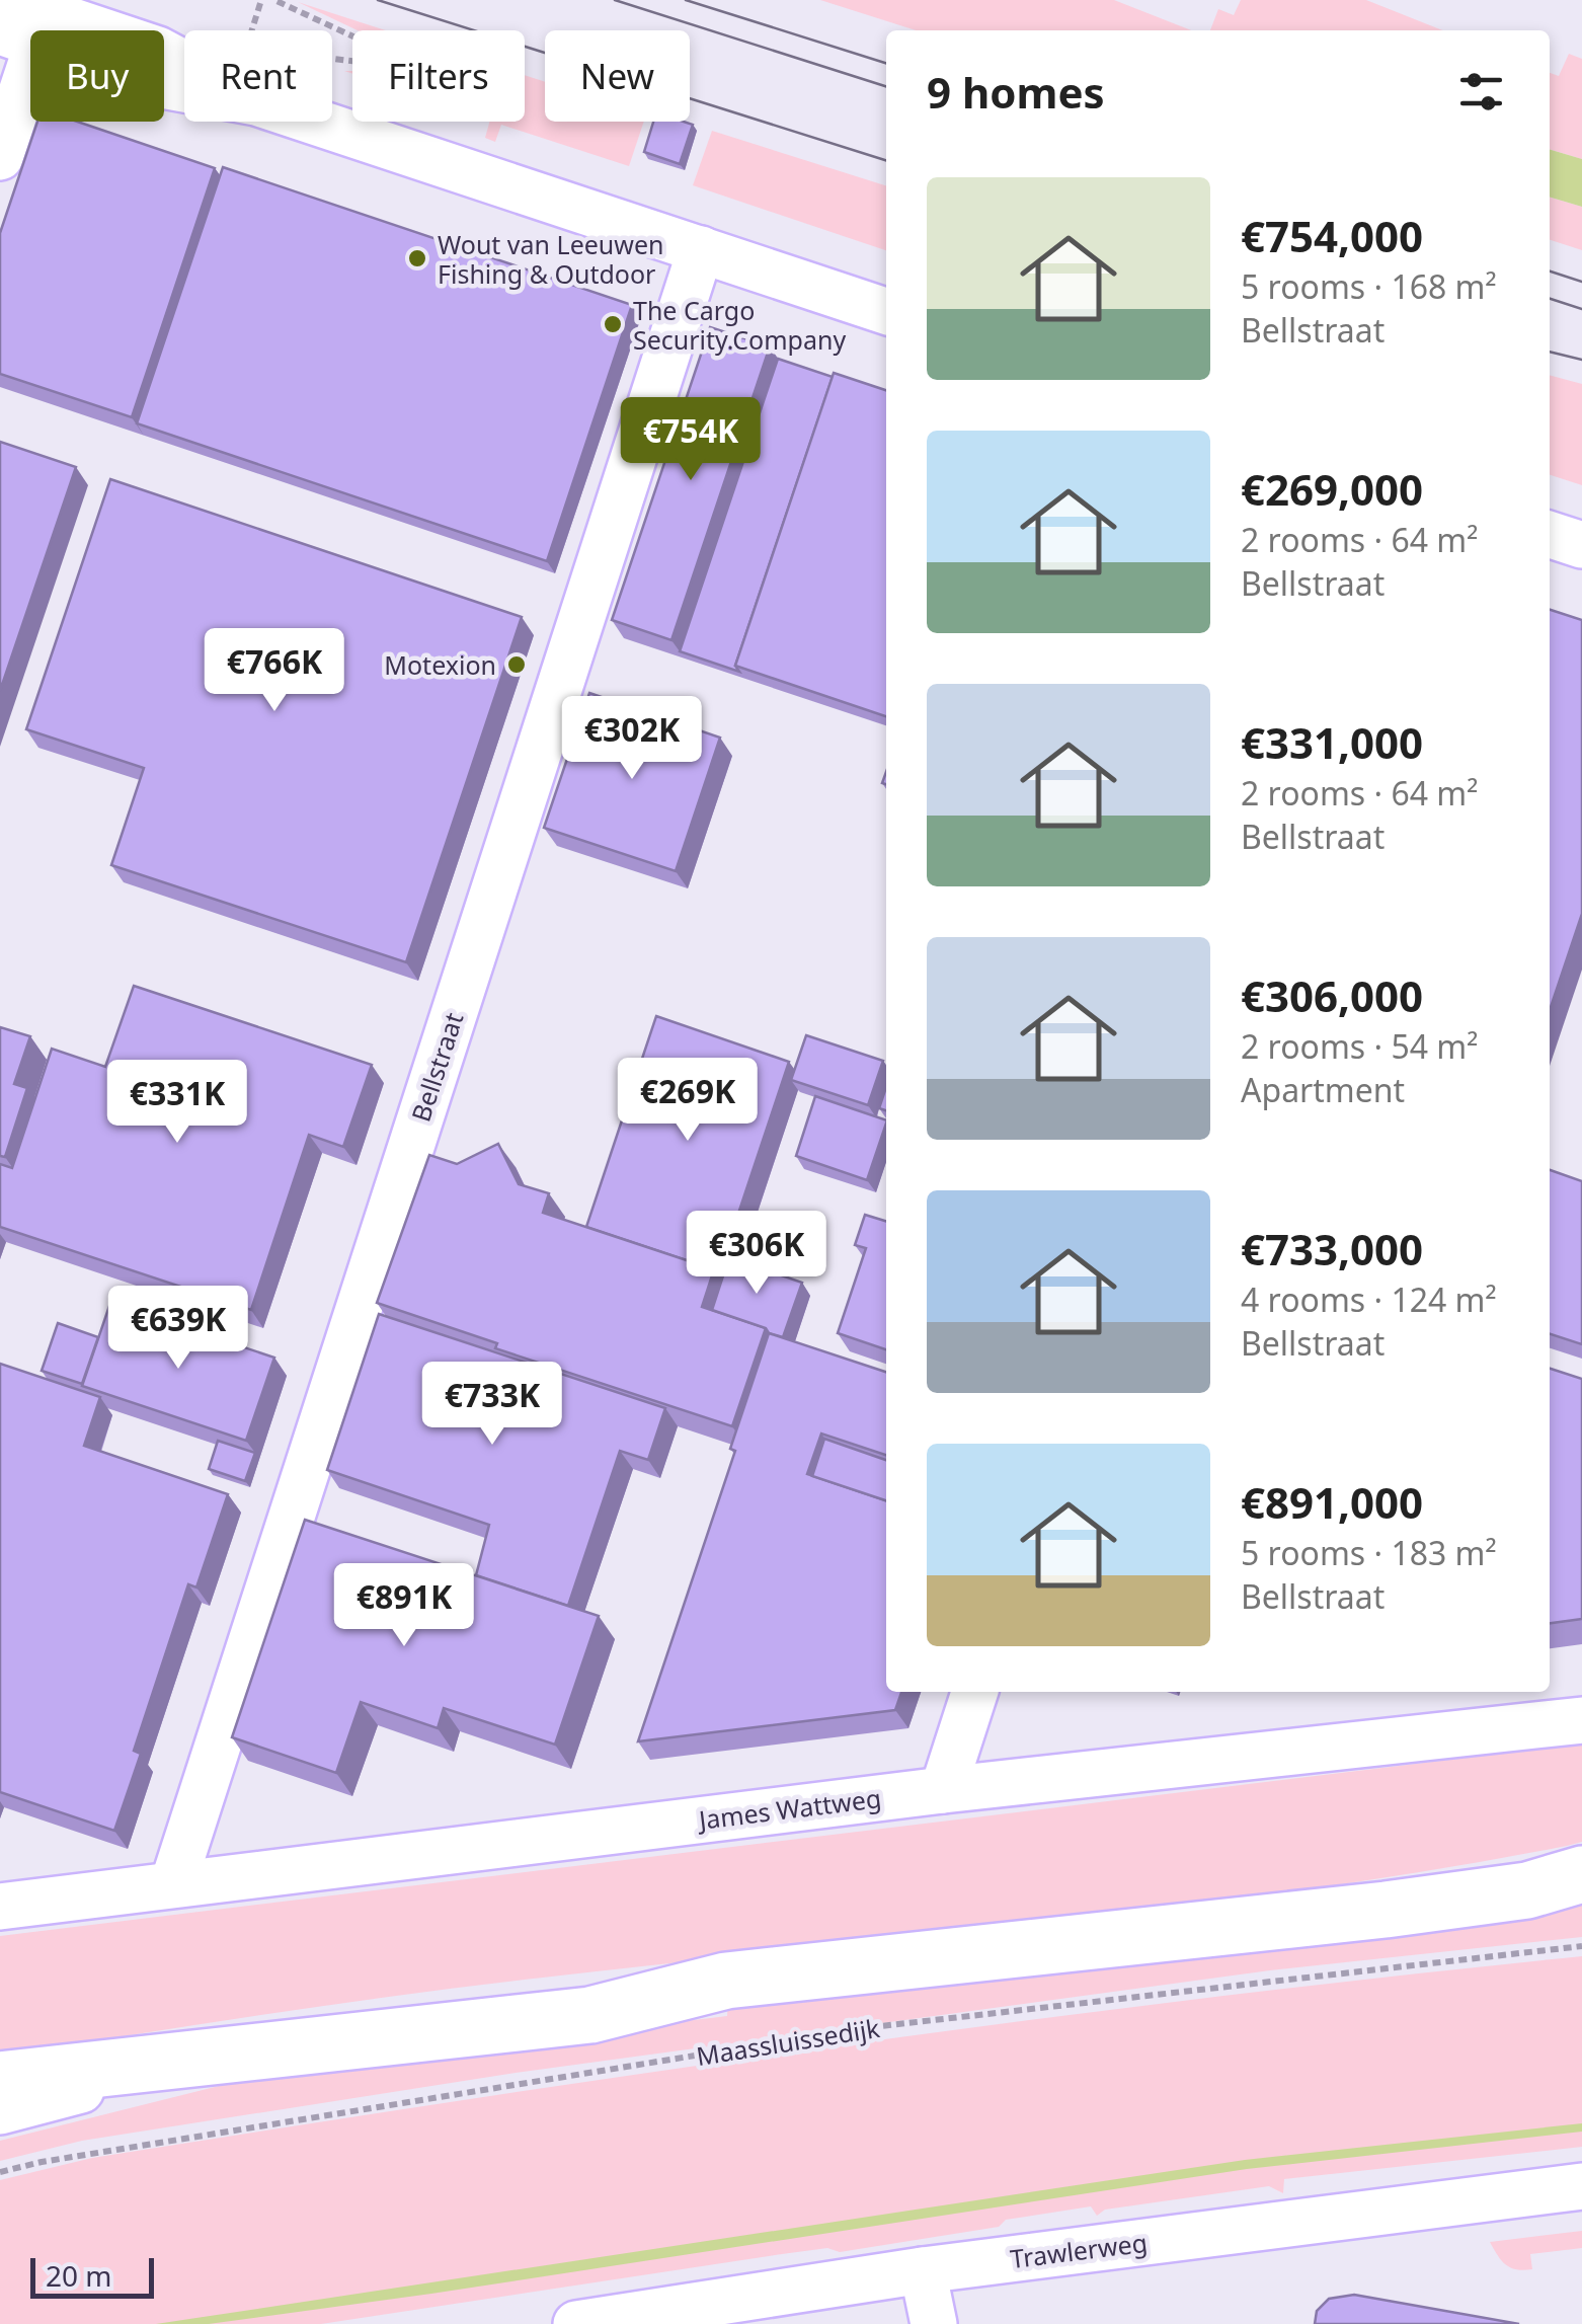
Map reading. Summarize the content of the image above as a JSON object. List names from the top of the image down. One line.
{"streets":{"street":["Bellstraat","James Wattweg","Trawlerweg"],"path":["Maassluissedijk"]},"crossings":[["Bellstraat","James Wattweg"]],"places":["Wout van Leeuwen Fishing & Outdoor","The Cargo Security.Company","Motexion"],"scale_bar":"20 m","page":{"chip":["Buy","Rent","Filters","New"],"heading":"9 homes","list":[{"name":"€754,000","note":"5 rooms · 168 m² · Bellstraat"},{"name":"€269,000","note":"2 rooms · 64 m² · Bellstraat"},{"name":"€331,000","note":"2 rooms · 64 m² · Bellstraat"},{"name":"€306,000","note":"2 rooms · 54 m² · Apartment"},{"name":"€733,000","note":"4 rooms · 124 m² · Bellstraat"},{"name":"€891,000","note":"5 rooms · 183 m² · Bellstraat"}],"price":["€754K","€766K","€302K","€269K","€331K","€306K","€639K","€733K","€891K"],"scale":"20 m"}}
